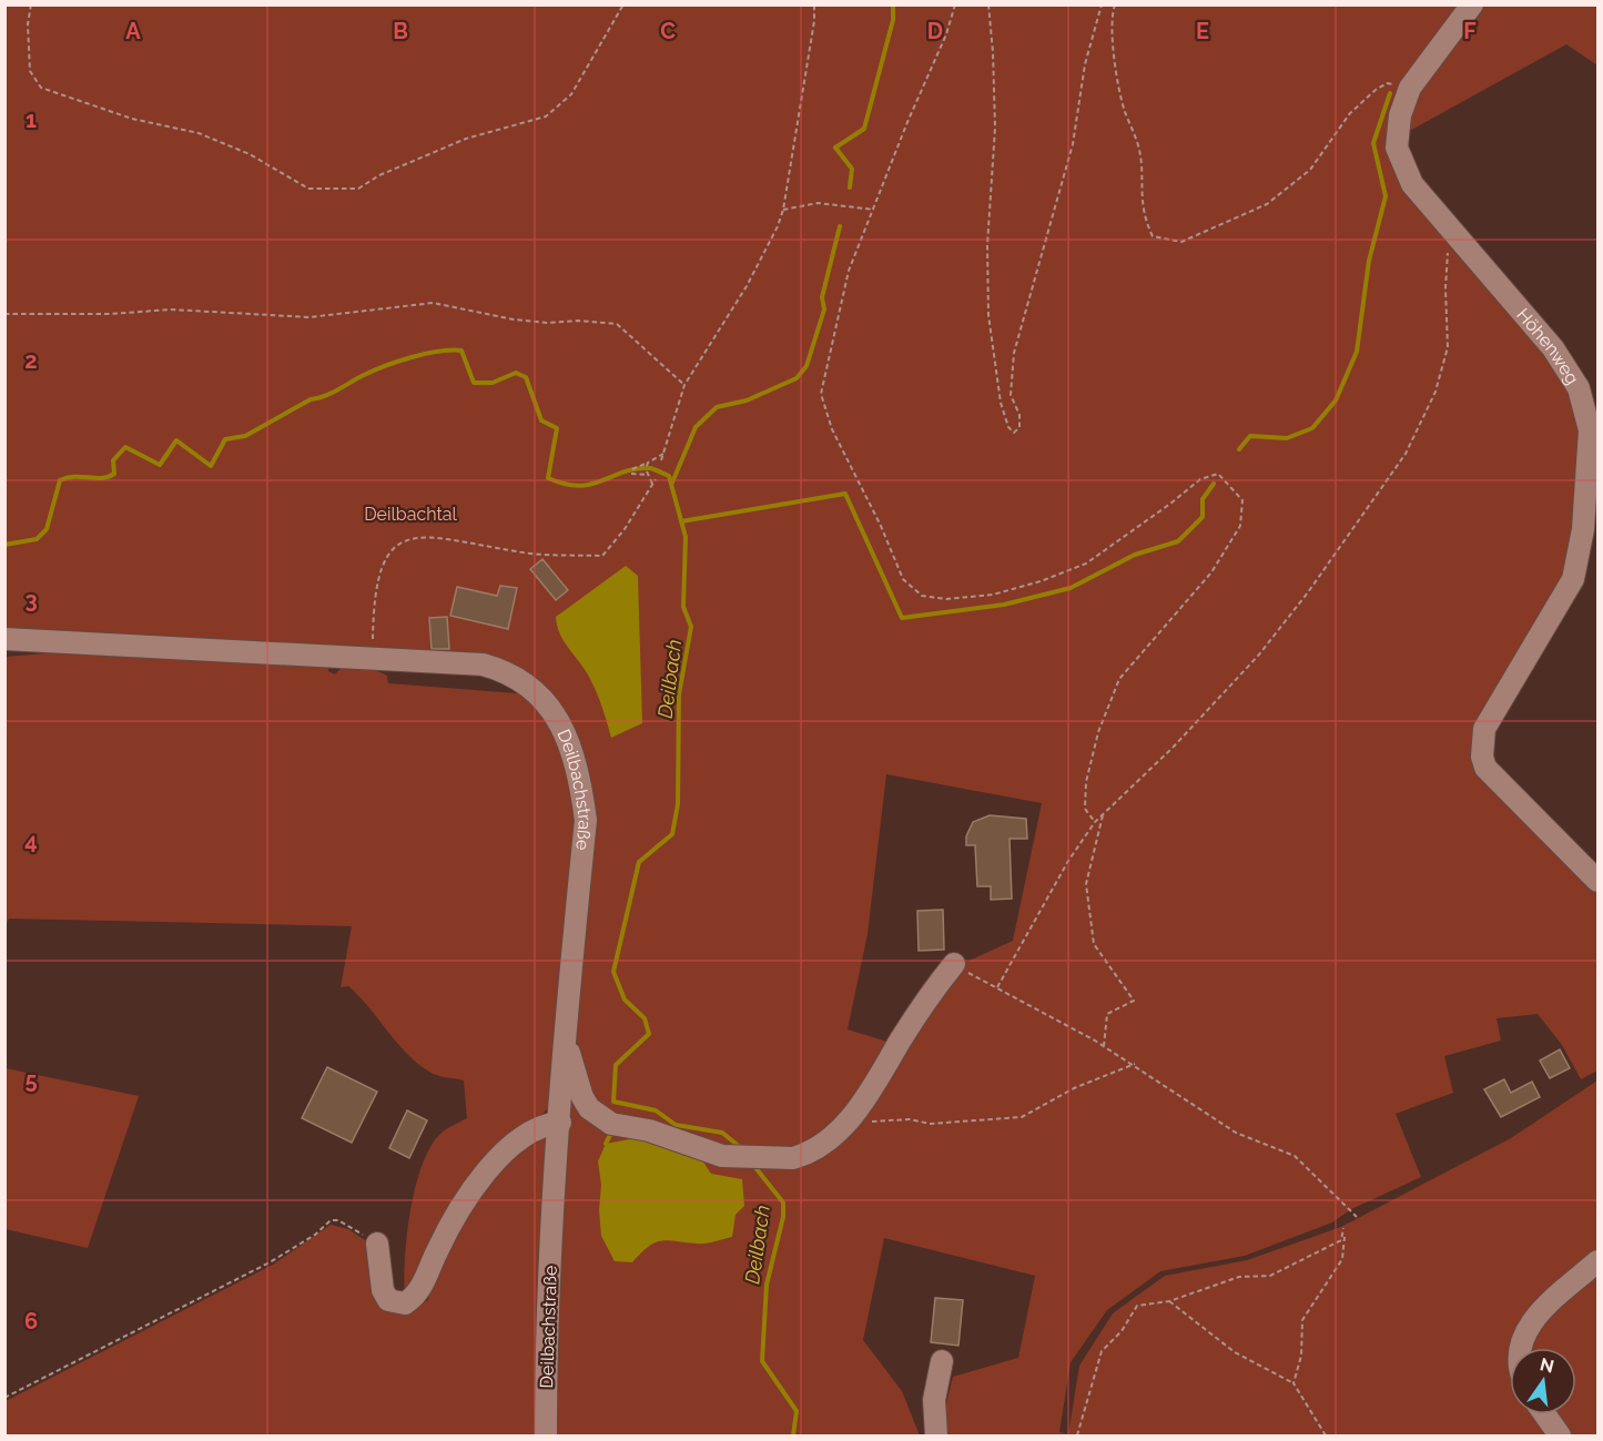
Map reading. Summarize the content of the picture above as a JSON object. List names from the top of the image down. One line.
{"streets":{"street":["Höhenweg","Deilbachstraße"]},"water":["Deilbach"],"parks":["Deilbachtal"],"north":"top","grid":{"columns":["A","B","C","D","E","F"],"rows":["1","2","3","4","5","6"]}}
